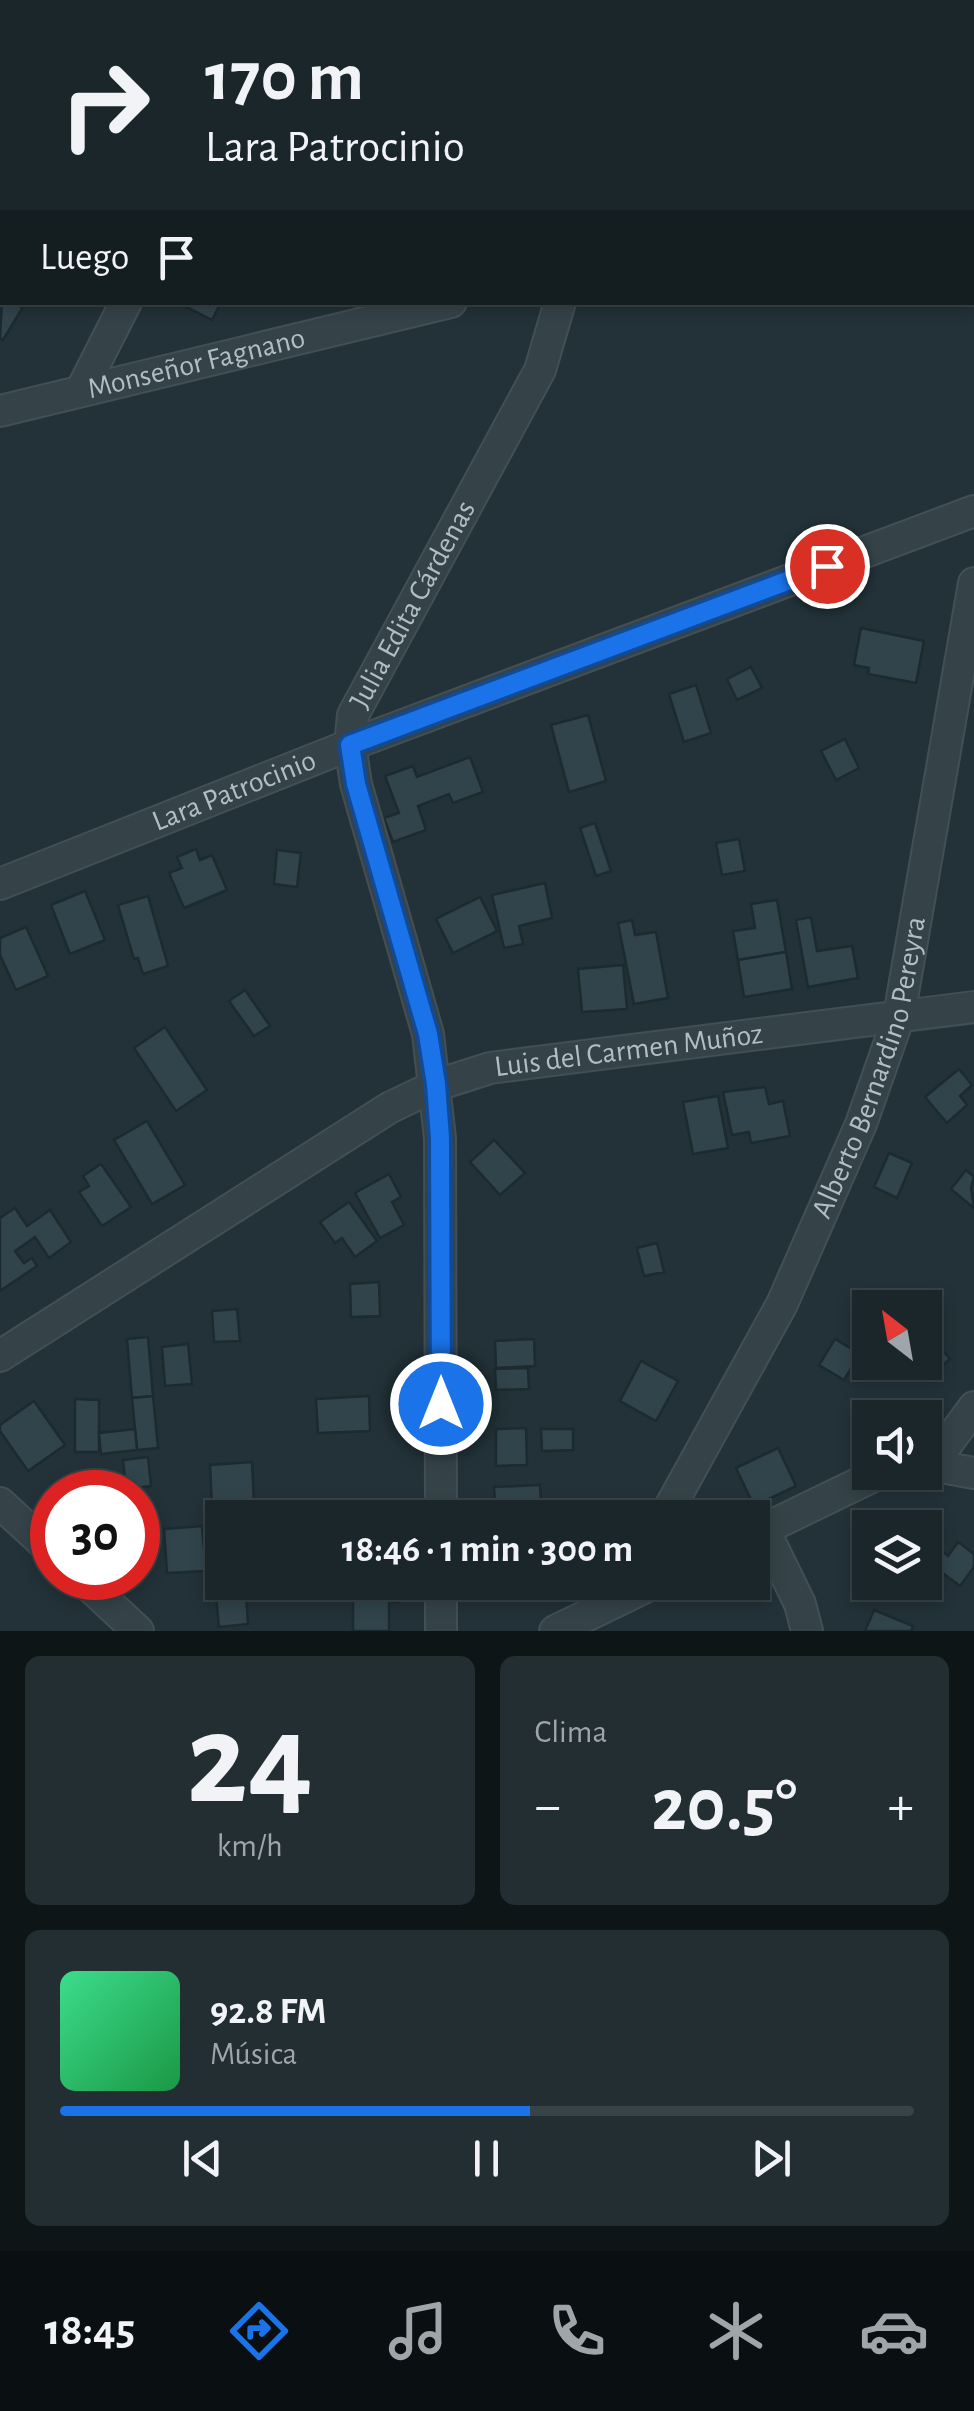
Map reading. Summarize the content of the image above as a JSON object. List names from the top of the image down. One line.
{"streets":{"street":["Monseñor Fagnano","Julia Edita Cárdenas","Lara Patrocinio","Luis del Carmen Muñoz","Alberto Bernardino Pereyra"]},"crossings":[["Julia Edita Cárdenas","Lara Patrocinio"],["Julia Edita Cárdenas","Luis del Carmen Muñoz"],["Luis del Carmen Muñoz","Alberto Bernardino Pereyra"]],"north":"top left","page":{"turn":["170 m","Lara Patrocinio"],"then":"Luego","limit":"30","trip":"18:46 · 1 min · 300 m","tile":[["24","km/h"],"Clima"],"heat":["−","20.5°","+"],"song":["92.8 FM","Música"],"tabs":"18:45"}}
